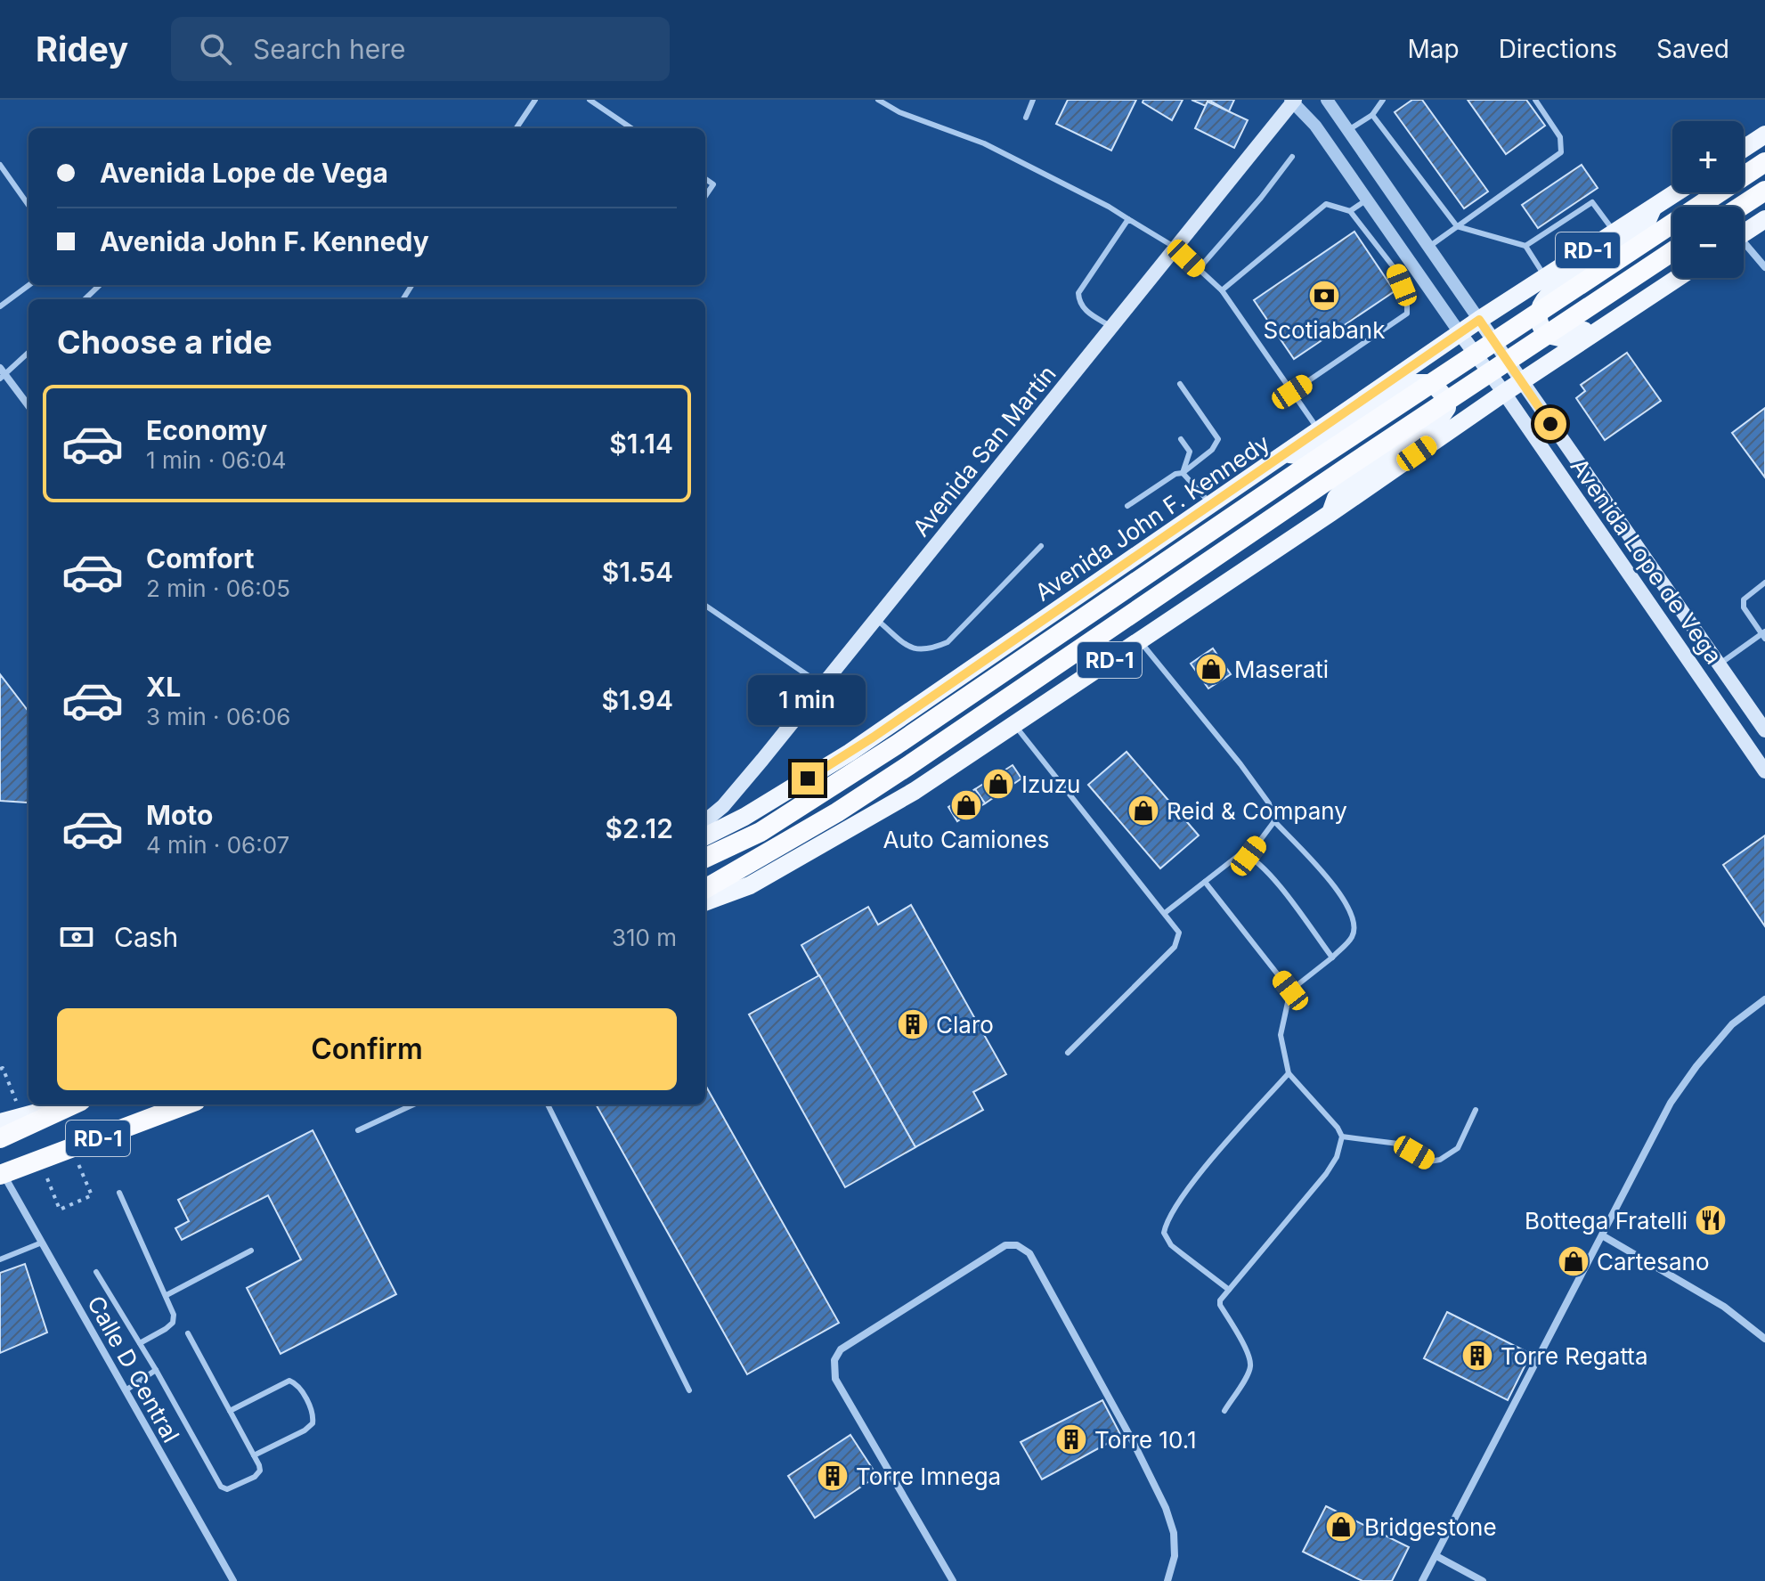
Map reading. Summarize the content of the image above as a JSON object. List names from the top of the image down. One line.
{"streets":{"highway":["RD-1"],"main road":["Avenida San Martín","Avenida John F. Kennedy","Avenida Lope de Vega"],"street":["Calle D Central"]},"crossings":[["RD-1","Avenida Lope de Vega"],["RD-1","Calle D Central"],["Avenida San Martín","Avenida Lope de Vega"],["Avenida John F. Kennedy","Avenida Lope de Vega"]],"places":{"bank":["Scotiabank"],"shop":["Maserati","Izuzu","Auto Camiones","Reid & Company","Cartesano","Bridgestone"],"building":["Claro","Torre Regatta","Torre 10.1","Torre Imnega"],"restaurant":["Bottega Fratelli"]},"page":{"header":"Ridey","search":"Search here","nav":["Map","Directions","Saved"],"map_buttons":["+","−"],"banner":["Avenida Lope de Vega","Avenida John F. Kennedy"],"heading":"Choose a ride","list":[{"name":"Economy","note":"1 min · 06:04","value":"$1.14"},{"name":"Comfort","note":"2 min · 06:05","value":"$1.54"},{"name":"XL","note":"3 min · 06:06","value":"$1.94"},{"name":"Moto","note":"4 min · 06:07","value":"$2.12"}],"bubble":"1 min","pay":["Cash","310 m"],"buttons":"Confirm"}}
